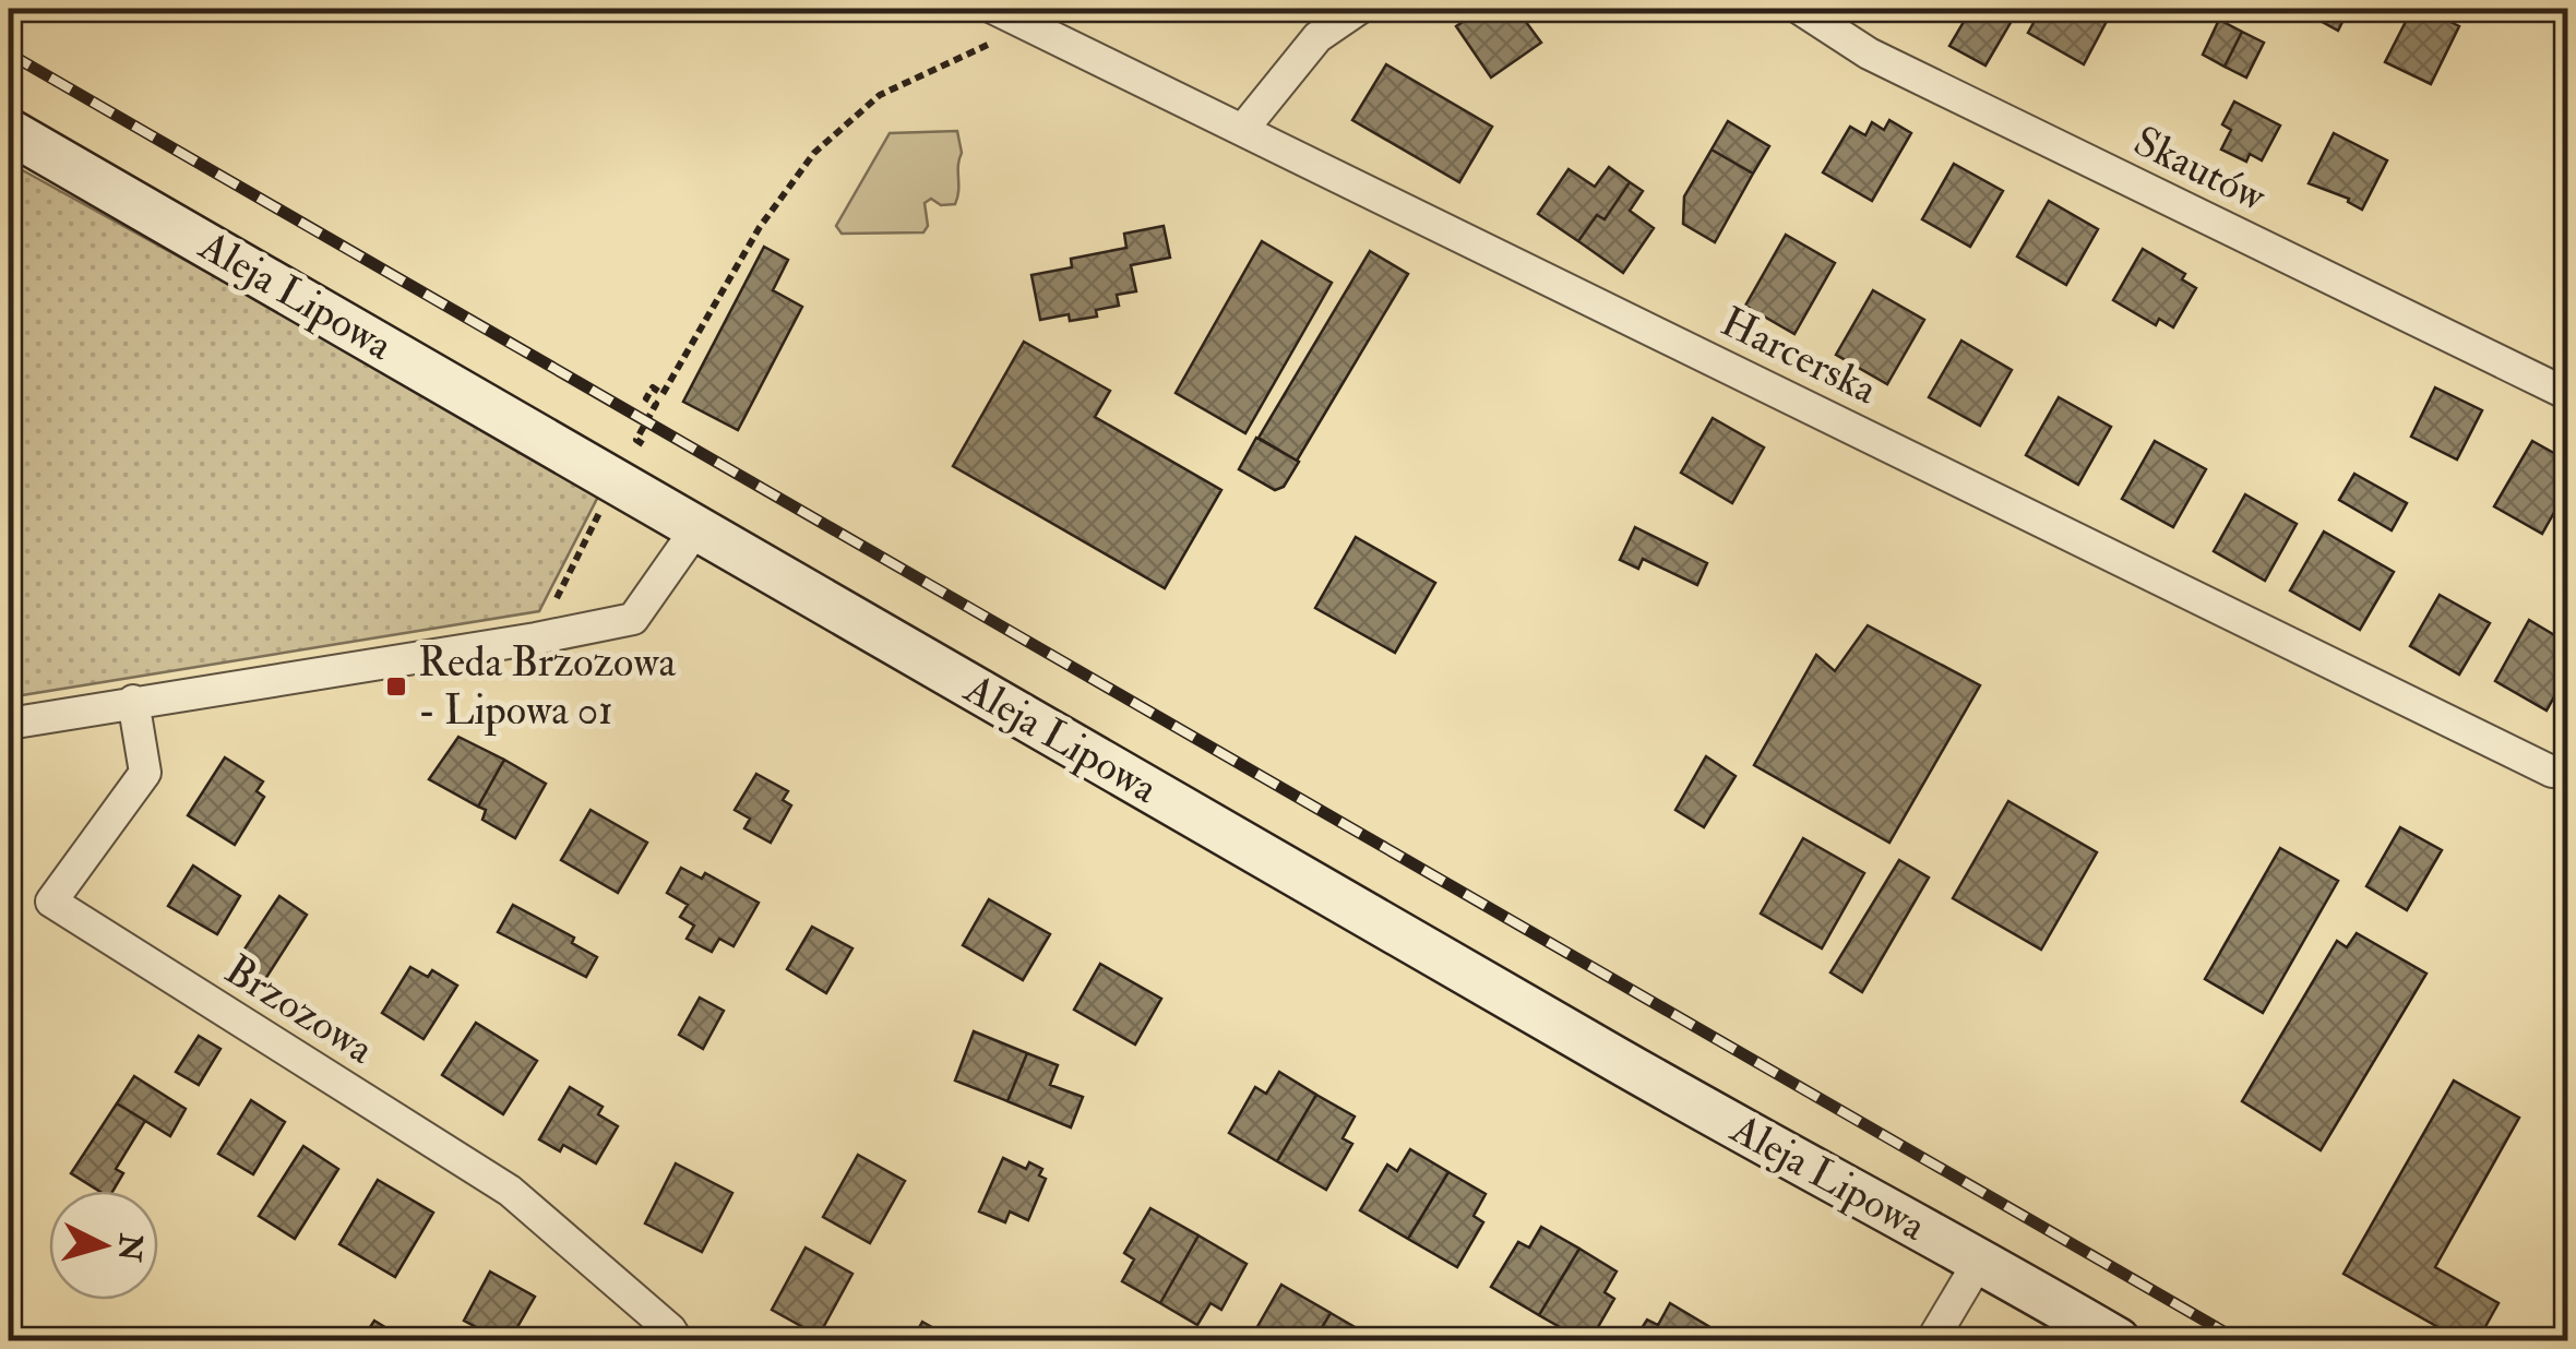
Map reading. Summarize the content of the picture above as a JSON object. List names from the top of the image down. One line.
{"streets":{"street":["Skautów","Aleja Lipowa","Harcerska","Brzozowa"]},"places":{"transit":["Reda Brzozowa - Lipowa 01"]},"north":"right"}
